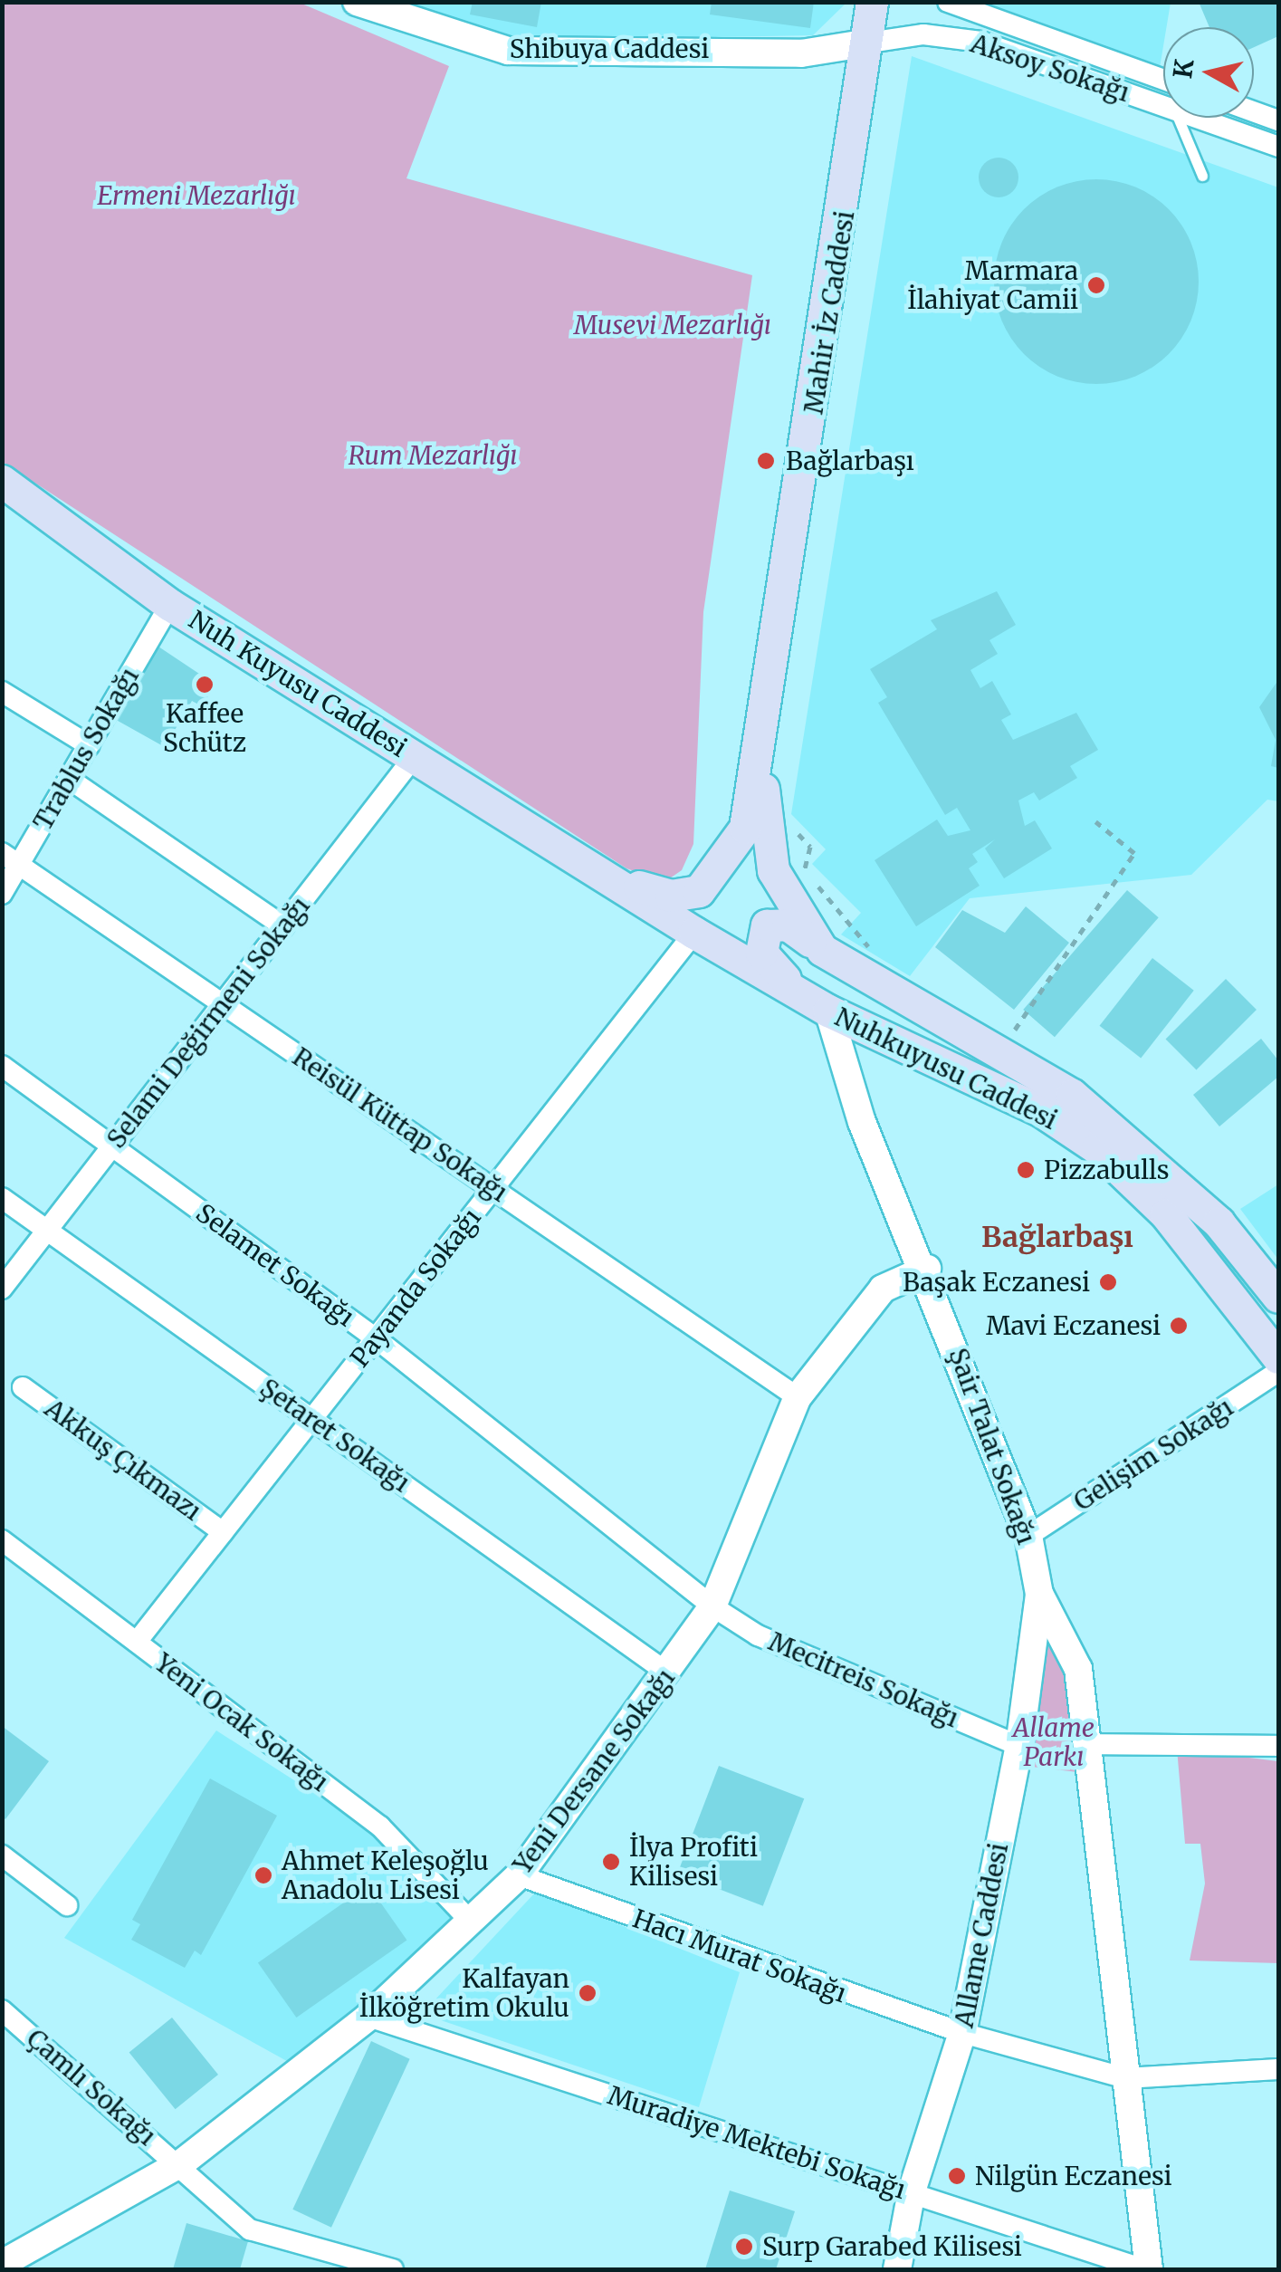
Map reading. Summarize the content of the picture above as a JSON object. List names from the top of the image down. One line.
{"streets":{"main road":["Mahir İz Caddesi","Nuh Kuyusu Caddesi","Nuhkuyusu Caddesi"],"street":["Shibuya Caddesi","Aksoy Sokağı","Trablus Sokağı","Selami Değirmeni Sokağı","Reisül Küttap Sokağı","Selamet Sokağı","Payanda Sokağı","Şetaret Sokağı","Şair Talat Sokağı","Gelişim Sokağı","Akkuş Çıkmazı","Mecitreis Sokağı","Yeni Ocak Sokağı","Yeni Dersane Sokağı","Allame Caddesi","Hacı Murat Sokağı","Çamlı Sokağı","Muradiye Mektebi Sokağı"]},"crossings":[["Shibuya Caddesi","Aksoy Sokağı"],["Shibuya Caddesi","Mahir İz Caddesi"],["Aksoy Sokağı","Mahir İz Caddesi"],["Mahir İz Caddesi","Nuhkuyusu Caddesi"],["Nuh Kuyusu Caddesi","Trablus Sokağı"],["Nuh Kuyusu Caddesi","Selami Değirmeni Sokağı"],["Nuh Kuyusu Caddesi","Nuhkuyusu Caddesi"],["Trablus Sokağı","Reisül Küttap Sokağı"],["Selami Değirmeni Sokağı","Reisül Küttap Sokağı"],["Selami Değirmeni Sokağı","Selamet Sokağı"],["Selami Değirmeni Sokağı","Şetaret Sokağı"],["Nuhkuyusu Caddesi","Payanda Sokağı"],["Nuhkuyusu Caddesi","Şair Talat Sokağı"],["Reisül Küttap Sokağı","Payanda Sokağı"],["Reisül Küttap Sokağı","Yeni Dersane Sokağı"],["Selamet Sokağı","Payanda Sokağı"],["Selamet Sokağı","Mecitreis Sokağı"],["Selamet Sokağı","Yeni Dersane Sokağı"],["Payanda Sokağı","Şetaret Sokağı"],["Payanda Sokağı","Akkuş Çıkmazı"],["Payanda Sokağı","Yeni Ocak Sokağı"],["Şetaret Sokağı","Yeni Dersane Sokağı"],["Şair Talat Sokağı","Gelişim Sokağı"],["Şair Talat Sokağı","Yeni Dersane Sokağı"],["Şair Talat Sokağı","Allame Caddesi"],["Şair Talat Sokağı","Hacı Murat Sokağı"],["Şair Talat Sokağı","Muradiye Mektebi Sokağı"],["Mecitreis Sokağı","Yeni Dersane Sokağı"],["Mecitreis Sokağı","Allame Caddesi"],["Yeni Ocak Sokağı","Yeni Dersane Sokağı"],["Yeni Dersane Sokağı","Hacı Murat Sokağı"],["Yeni Dersane Sokağı","Çamlı Sokağı"],["Yeni Dersane Sokağı","Muradiye Mektebi Sokağı"],["Allame Caddesi","Hacı Murat Sokağı"],["Allame Caddesi","Muradiye Mektebi Sokağı"]],"districts":["Bağlarbaşı"],"parks":["Ermeni Mezarlığı","Musevi Mezarlığı","Rum Mezarlığı","Allame Parkı"],"places":["Marmara İlahiyat Camii","Bağlarbaşı","Kaffee Schütz","Pizzabulls","Başak Eczanesi","Mavi Eczanesi","İlya Profiti Kilisesi","Ahmet Keleşoğlu Anadolu Lisesi","Kalfayan İlköğretim Okulu","Nilgün Eczanesi","Surp Garabed Kilisesi"],"north":"left"}
